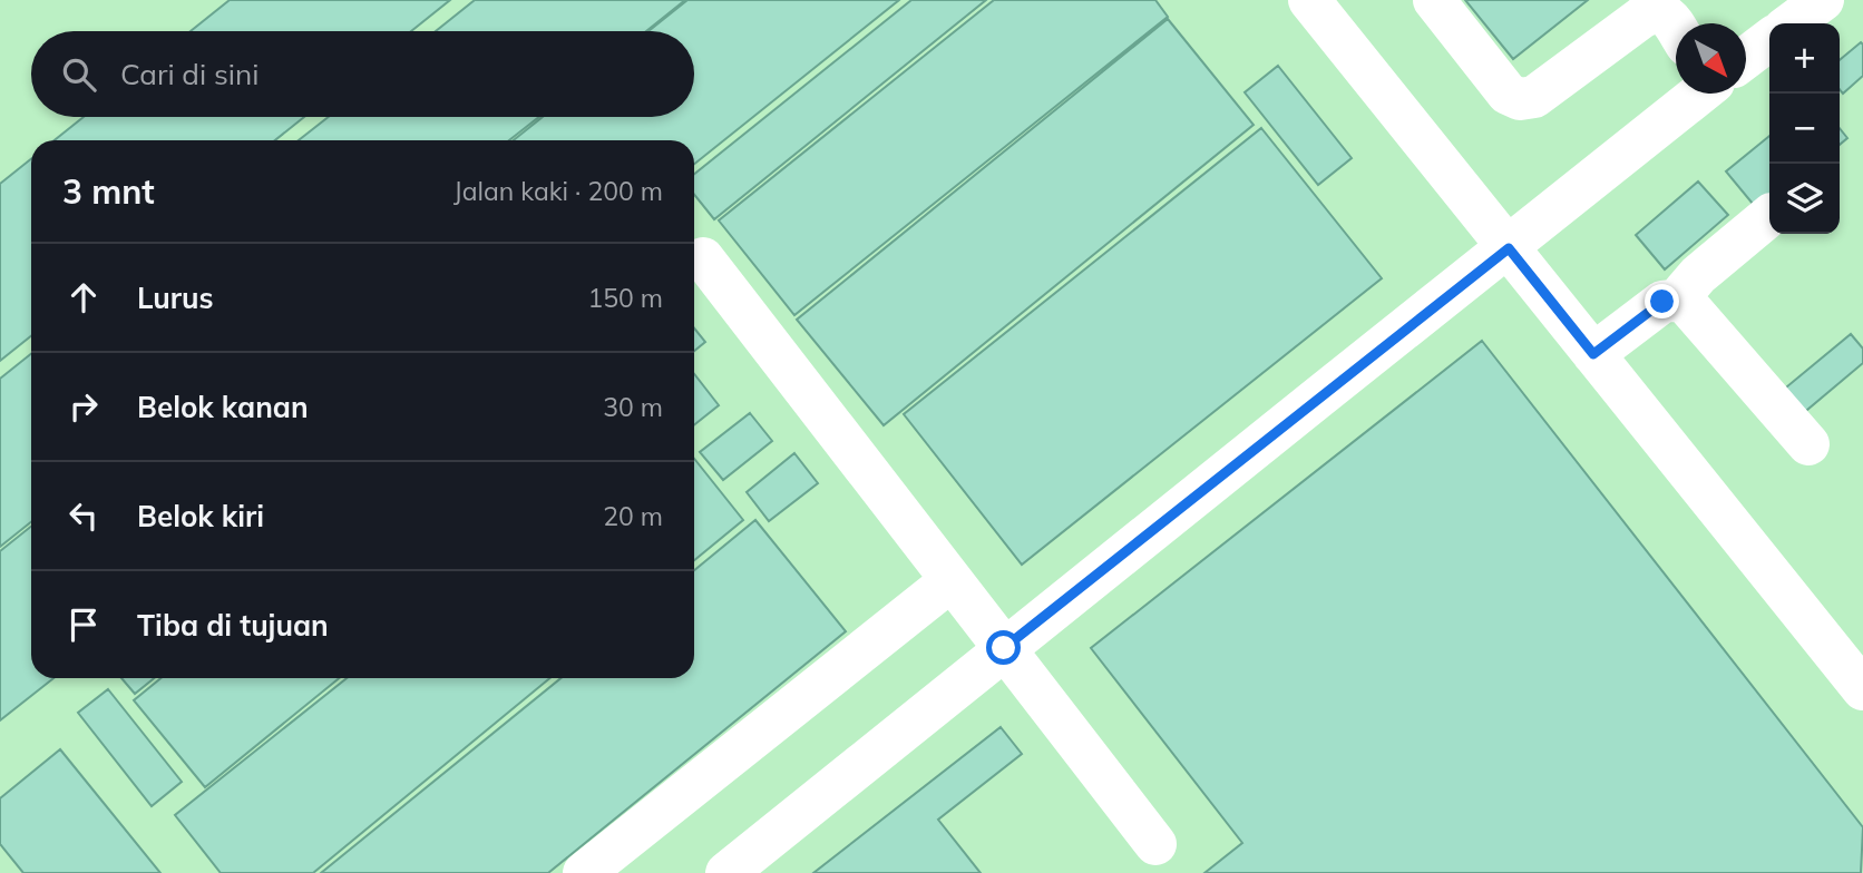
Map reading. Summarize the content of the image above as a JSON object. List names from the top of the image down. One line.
{"north":"bottom right","page":{"map_buttons":["+","−"],"search":"Cari di sini","heading":["3 mnt","Jalan kaki · 200 m"],"list":[["Lurus","150 m"],["Belok kanan","30 m"],["Belok kiri","20 m"],"Tiba di tujuan"]}}
